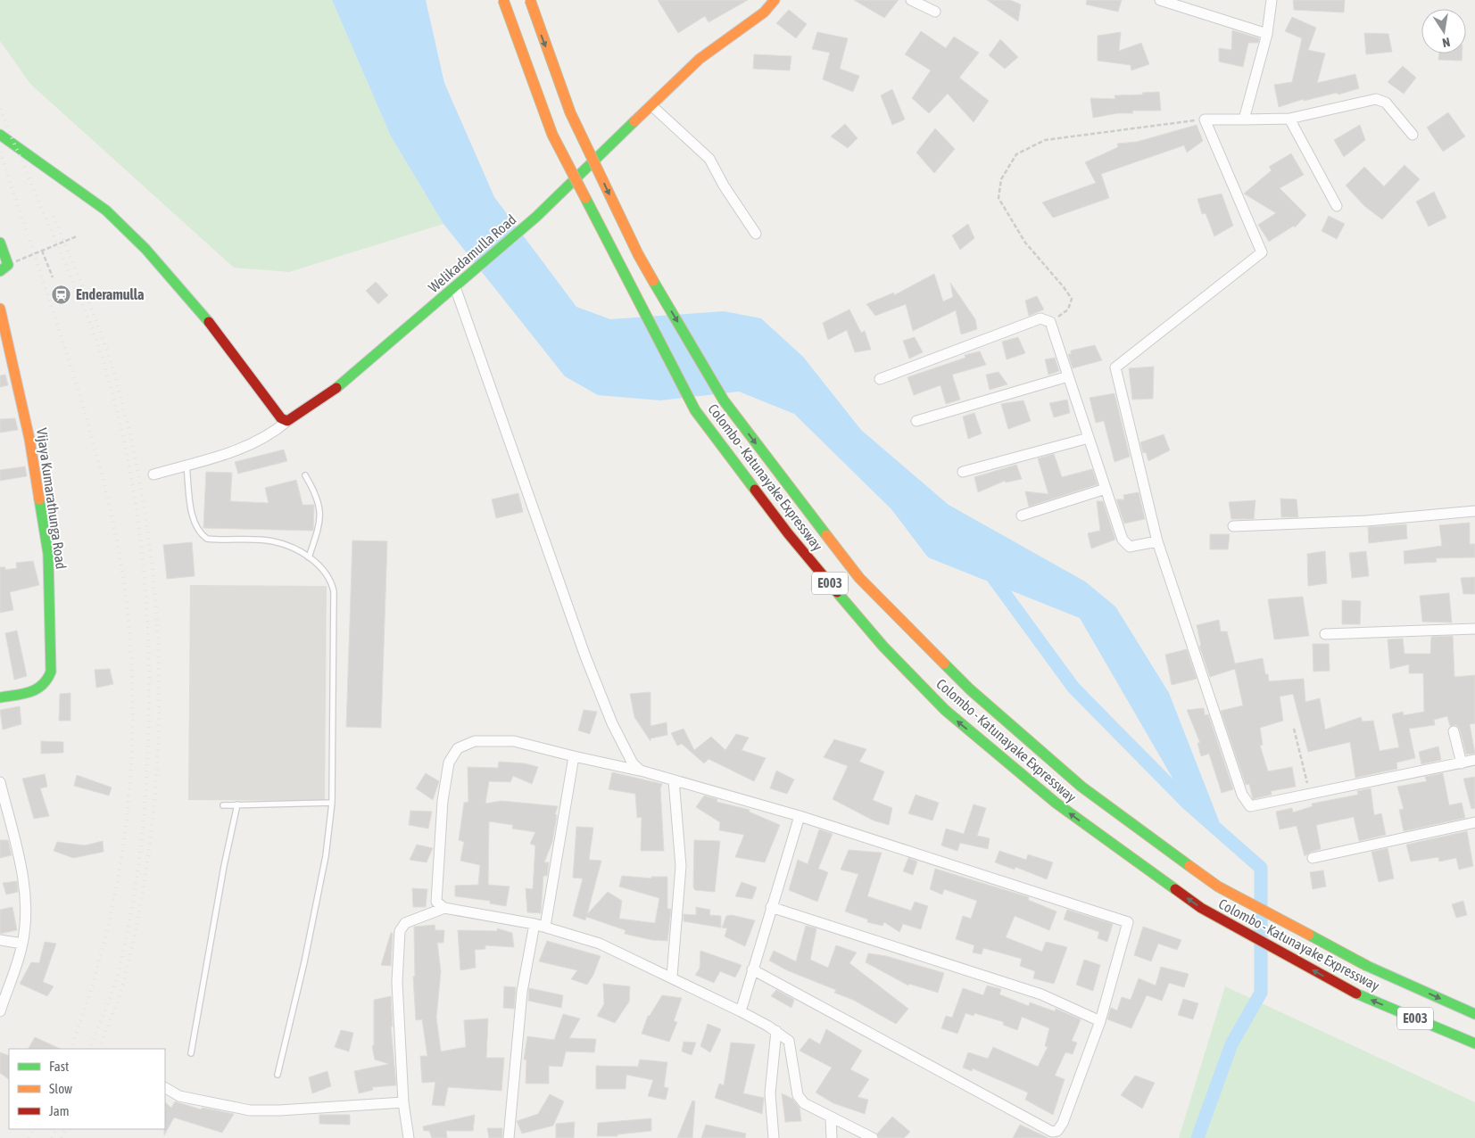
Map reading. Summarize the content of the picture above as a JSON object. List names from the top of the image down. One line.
{"streets":{"main road":["Welikadamulla Road","Colombo - Katunayake Expressway","Vijaya Kumarathunga Road","E003"]},"places":{"station":["Enderamulla"]},"legend":["Fast","Slow","Jam"],"north":"bottom"}
